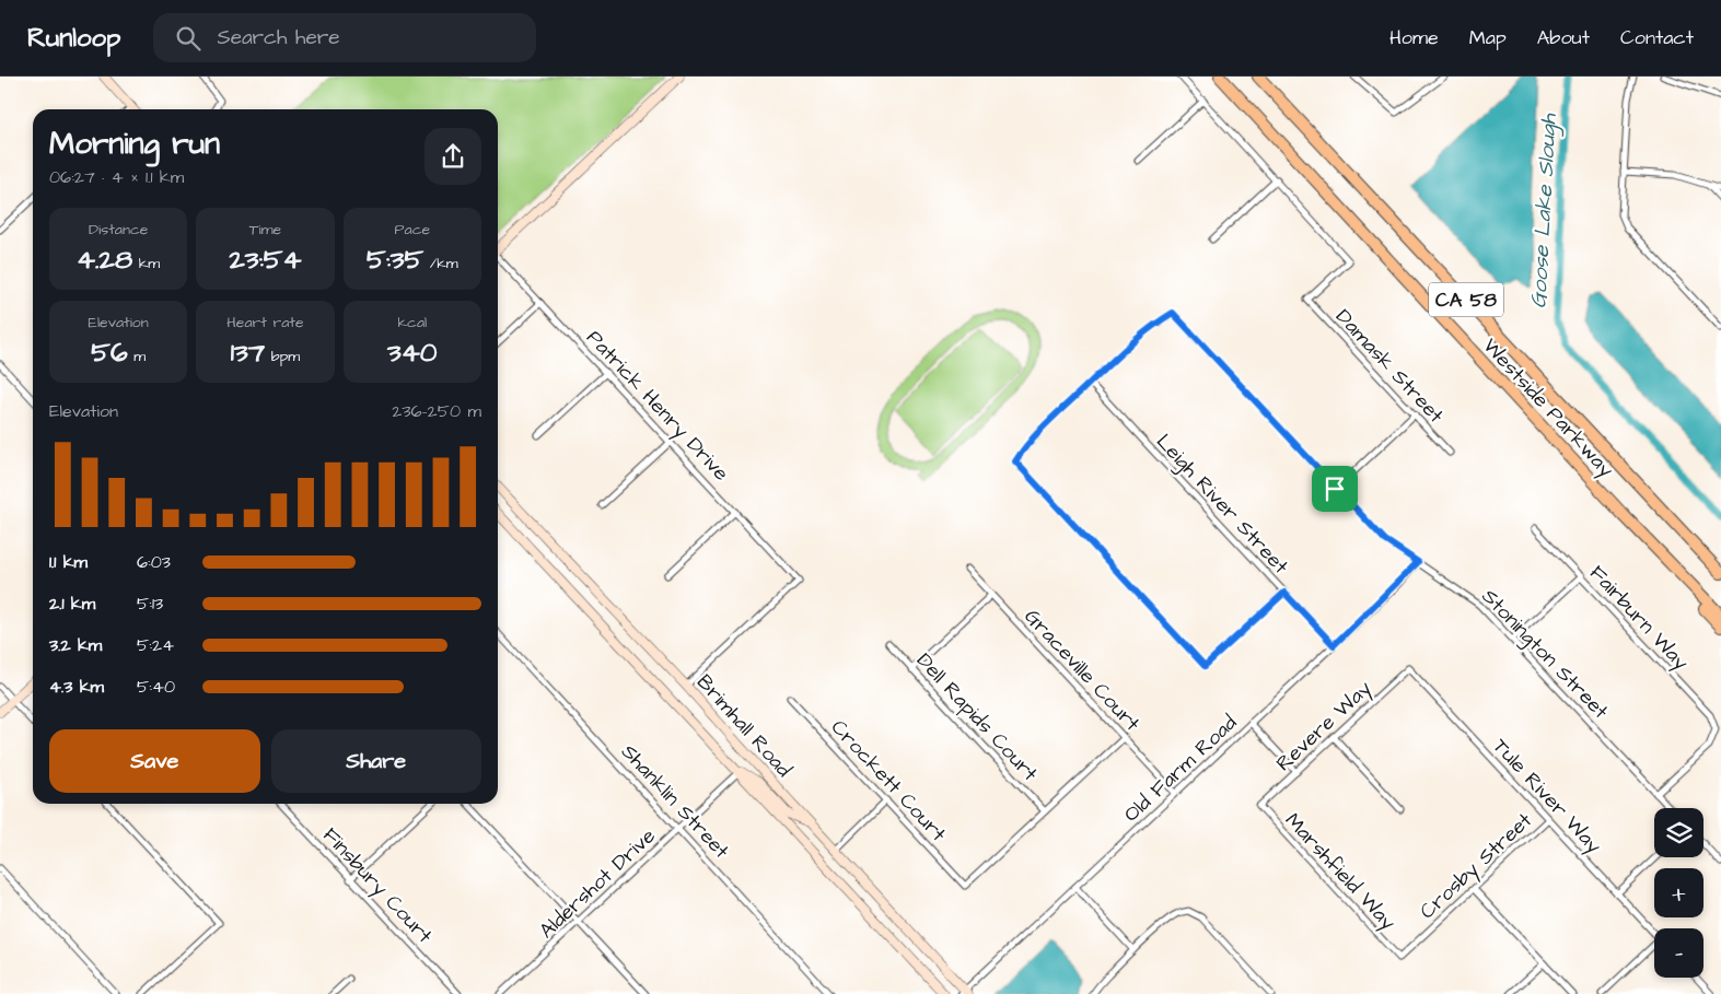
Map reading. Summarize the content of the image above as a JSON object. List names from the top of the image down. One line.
{"streets":{"highway":["CA 58","Westside Parkway"],"street":["Damask Street","Patrick Henry Drive","Leigh River Street","Fairburn Way","Stonington Street","Graceville Court","Dell Rapids Court","Brimhall Road","Revere Way","Old Farm Road","Crockett Court","Tule River Way","Shanklin Street","Crosby Street","Marshfield Way","Aldershot Drive","Finsbury Court"]},"crossings":[["Patrick Henry Drive","Brimhall Road"],["Leigh River Street","Stonington Street"],["Leigh River Street","Old Farm Road"],["Fairburn Way","Stonington Street"],["Stonington Street","Old Farm Road"],["Graceville Court","Old Farm Road"],["Dell Rapids Court","Crockett Court"],["Brimhall Road","Old Farm Road"],["Brimhall Road","Aldershot Drive"],["Revere Way","Tule River Way"],["Revere Way","Marshfield Way"],["Tule River Way","Crosby Street"],["Shanklin Street","Aldershot Drive"],["Crosby Street","Marshfield Way"]],"water":["Goose Lake Slough"],"page":{"header":"Runloop","search":"Search here","nav":["Home","Map","About","Contact"],"heading":["Morning run","06:27 · 4 × 1.1 km"],"stats":[["Distance","4.28 km"],["Time","23:54"],["Pace","5:35 /km"],["Elevation","56 m"],["Heart rate","137 bpm"],["kcal","340"]],"chart":["Elevation","236–250 m"],"list":[{"name":"1.1 km","note":"6:03"},{"name":"2.1 km","note":"5:13"},{"name":"3.2 km","note":"5:24"},{"name":"4.3 km","note":"5:40"}],"buttons":["Save","Share"],"map_buttons":["+","−"]}}
